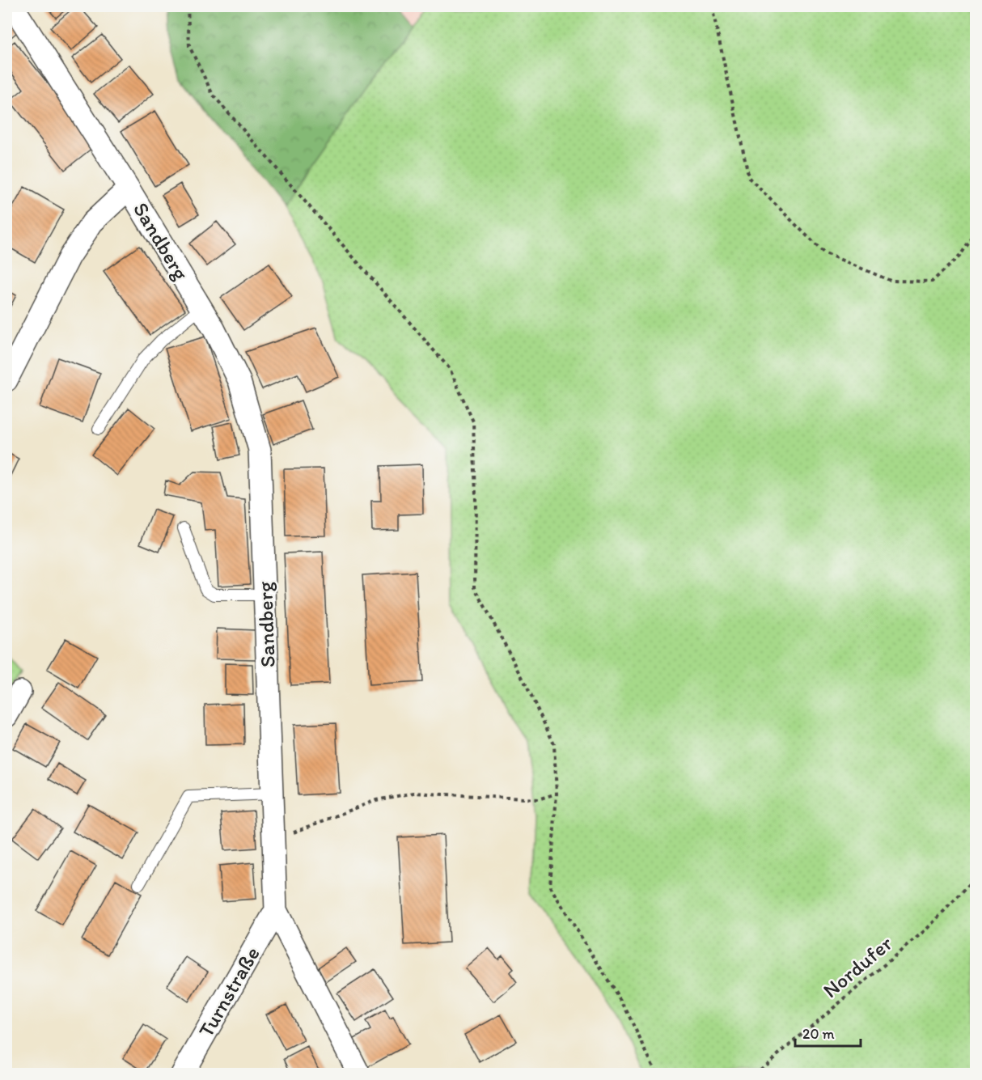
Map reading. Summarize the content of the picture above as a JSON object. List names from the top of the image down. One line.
{"streets":{"street":["Sandberg","Turnstraße"],"path":["Nordufer"]},"crossings":[["Sandberg","Turnstraße"]],"scale_bar":"20 m"}
